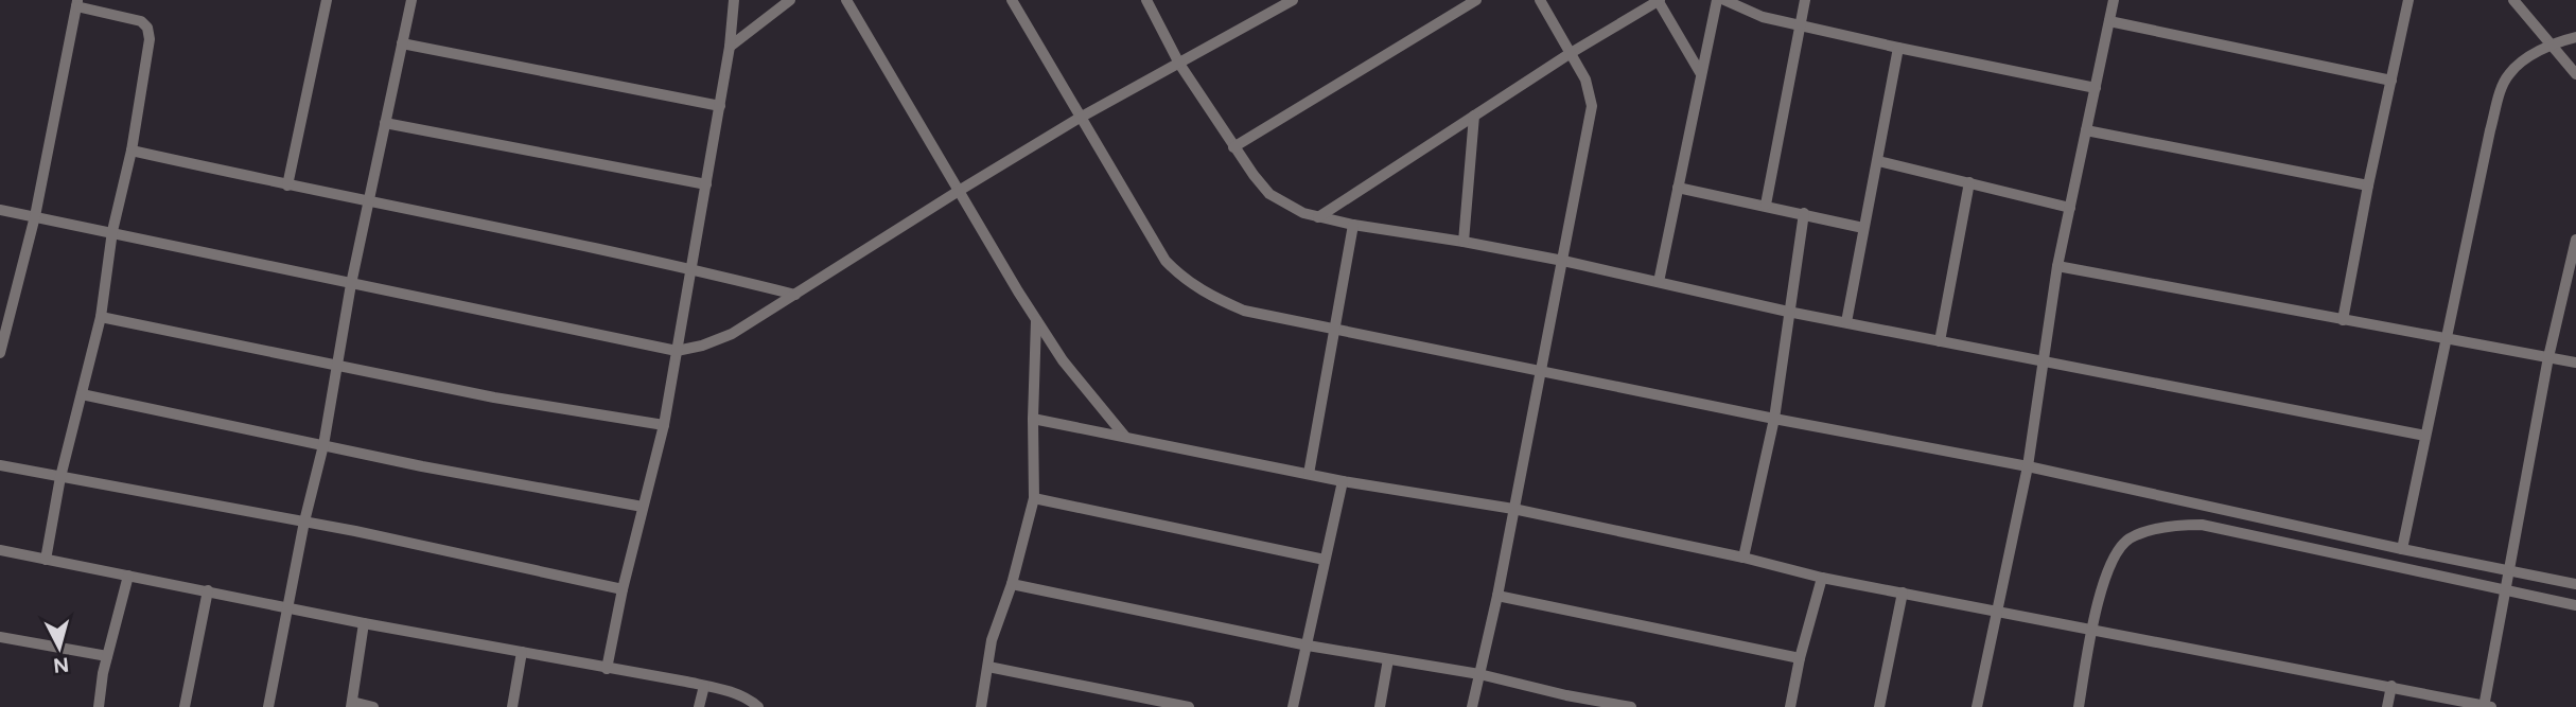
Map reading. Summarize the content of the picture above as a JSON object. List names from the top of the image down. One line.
{"north":"bottom"}
